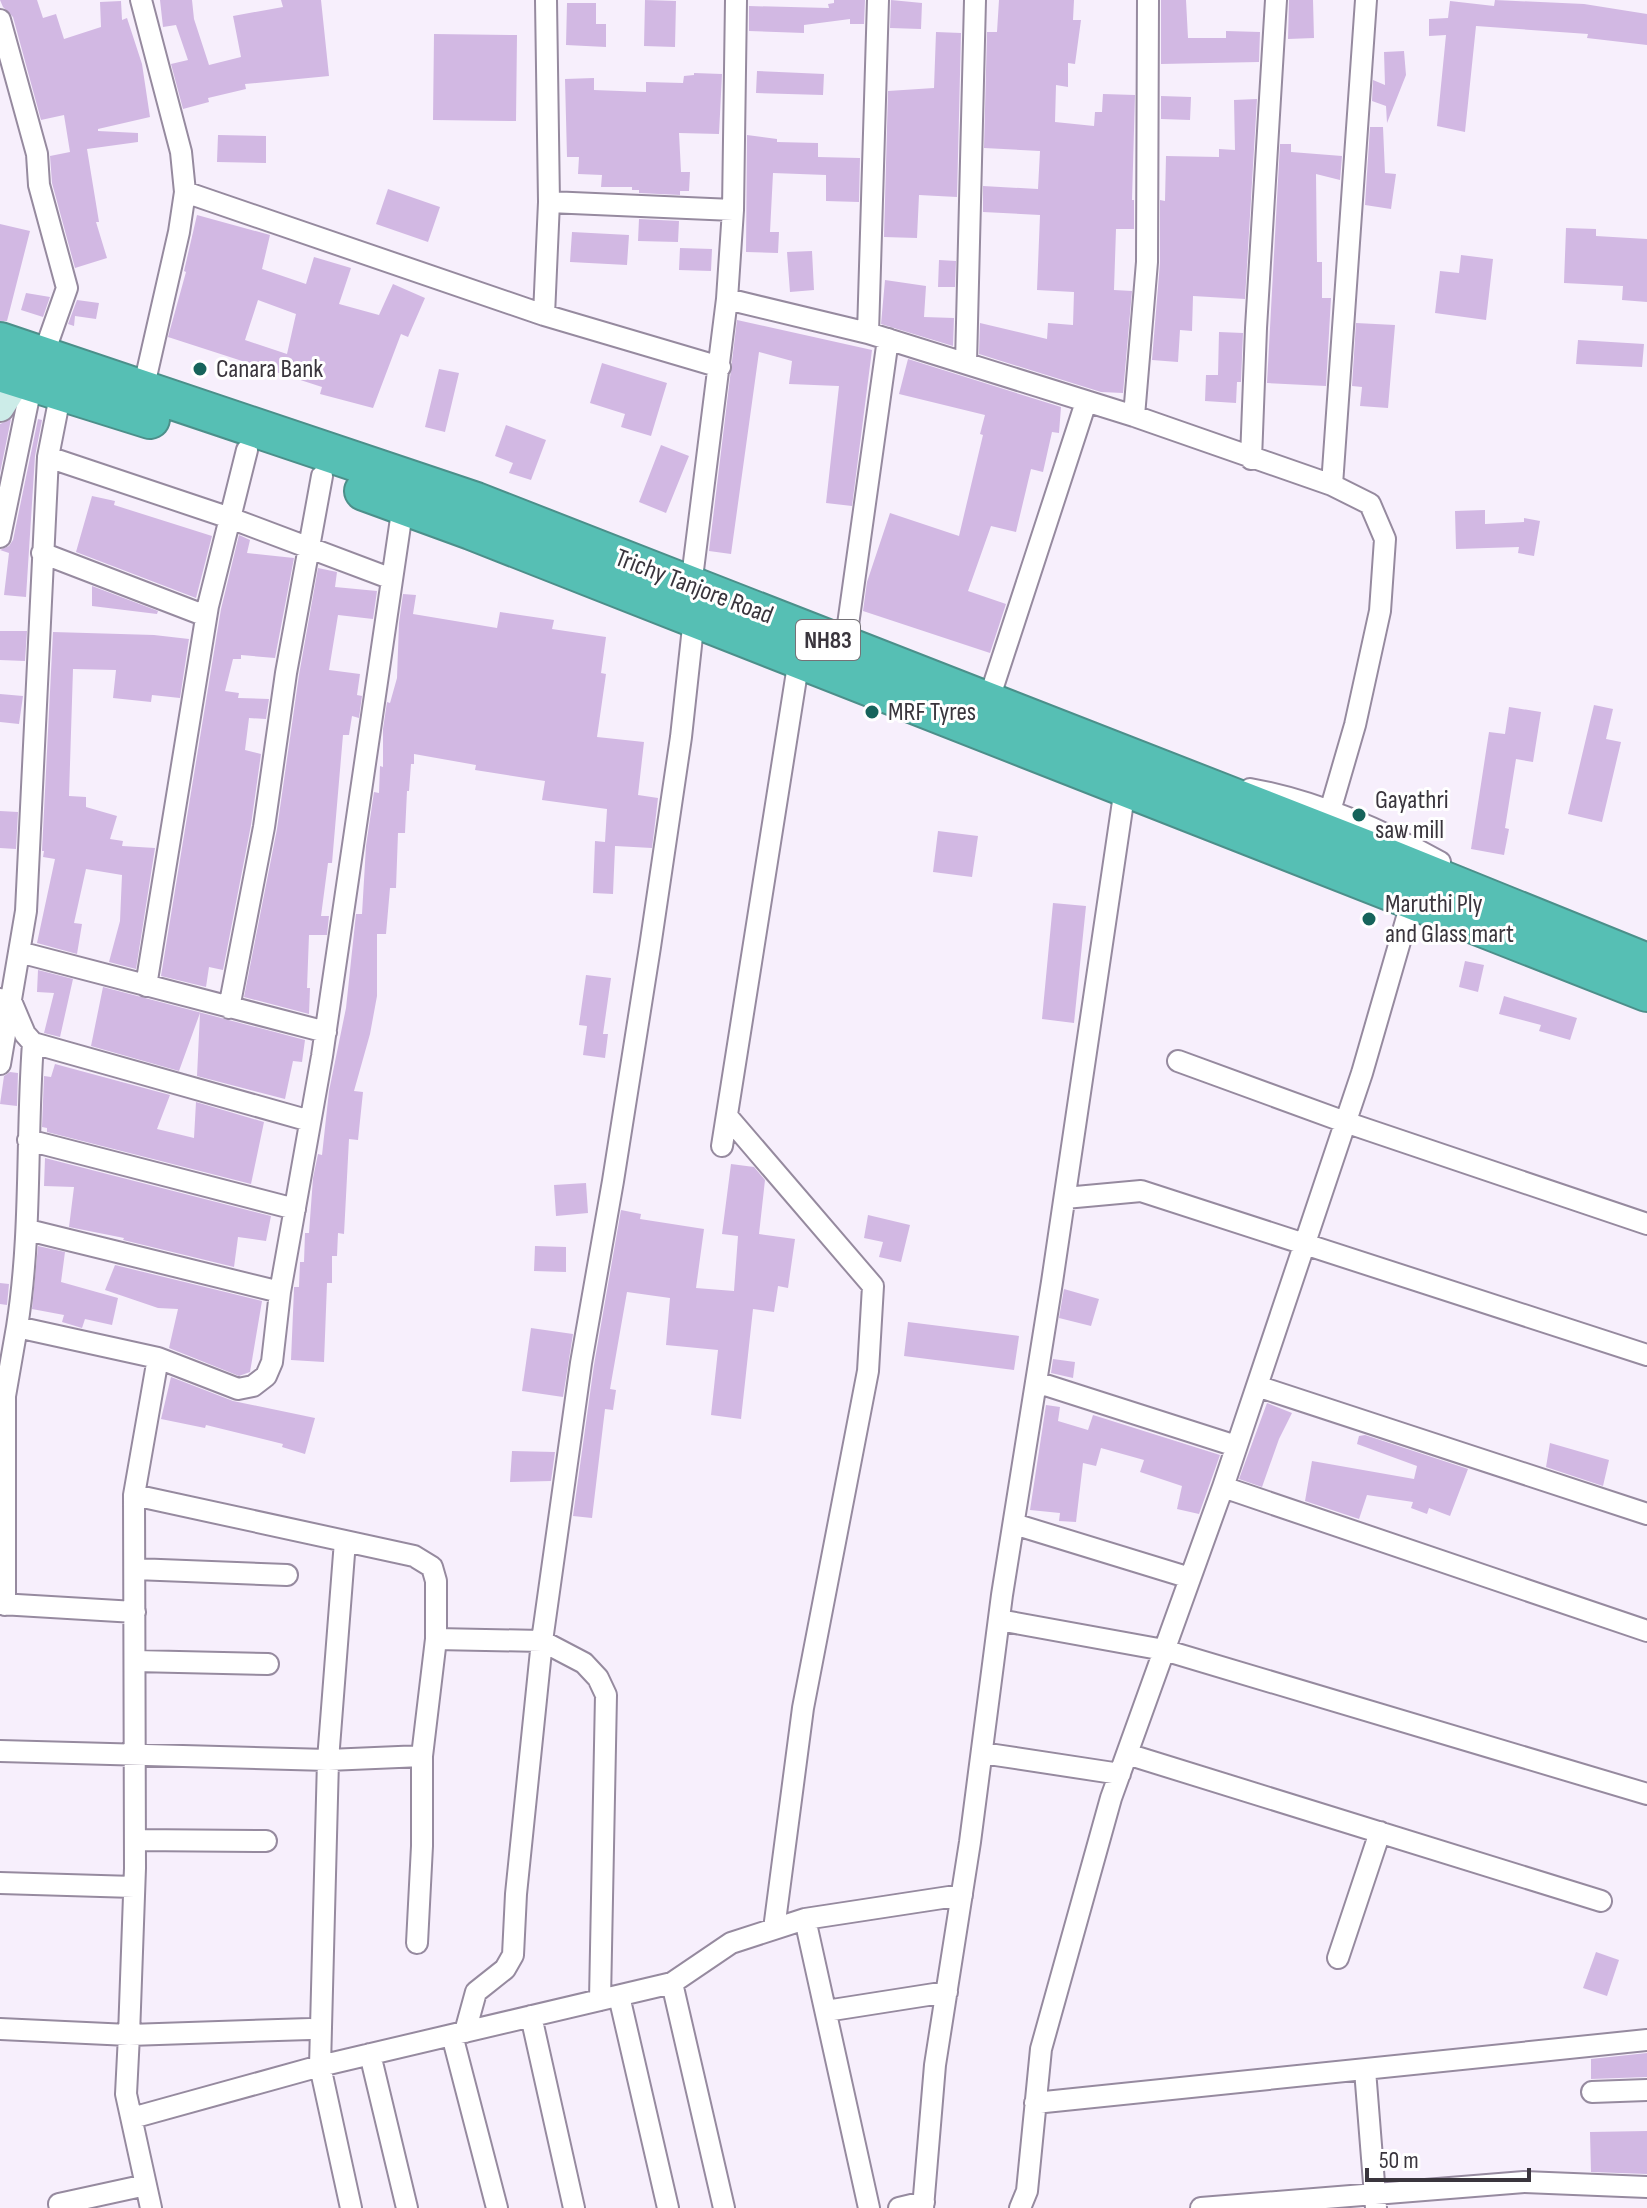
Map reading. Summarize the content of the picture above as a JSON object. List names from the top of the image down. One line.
{"streets":{"highway":["Trichy Tanjore Road","NH83"]},"places":["Canara Bank","MRF Tyres","Gayathri saw mill","Maruthi Ply and Glass mart"],"scale_bar":"50 m"}
